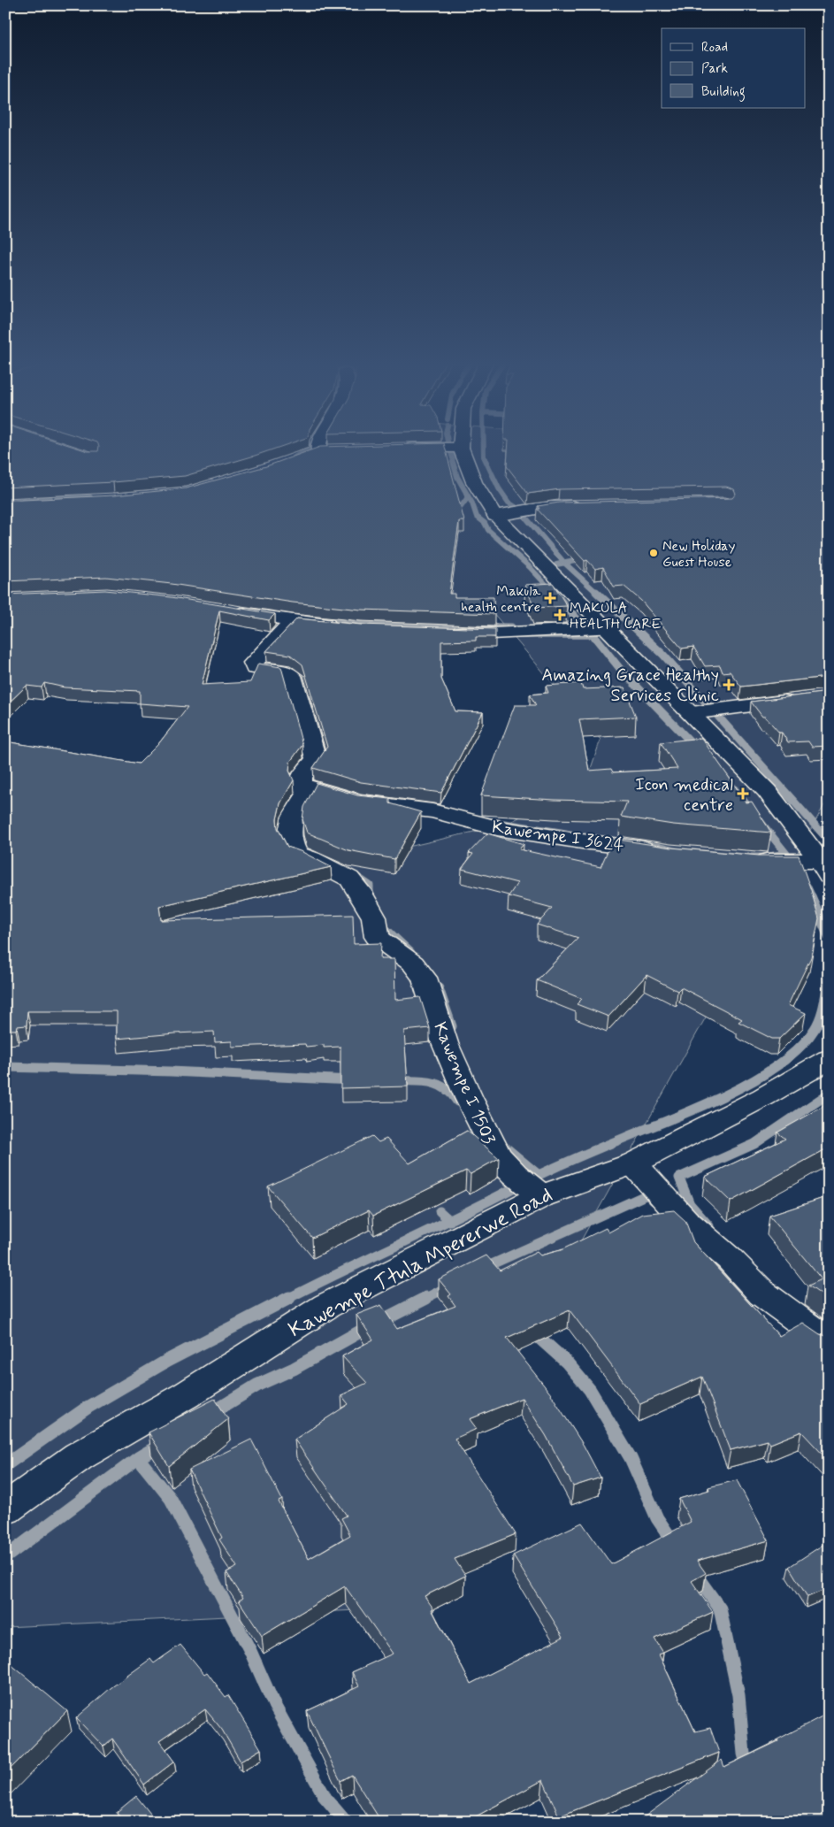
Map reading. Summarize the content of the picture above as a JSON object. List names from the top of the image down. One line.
{"streets":{"street":["Kawempe I 3624","Kawempe I 1503","Kawempe Ttula Mpererwe Road"]},"crossings":[["Kawempe I 3624","Kawempe I 1503"],["Kawempe I 1503","Kawempe Ttula Mpererwe Road"]],"places":{"other":["New Holiday Guest House"],"health":["Makula health centre","MAKULA HEALTH CARE","Amazing Grace Healthy Services Clinic","Icon medical centre"]},"legend":["Road","Park","Building"]}
